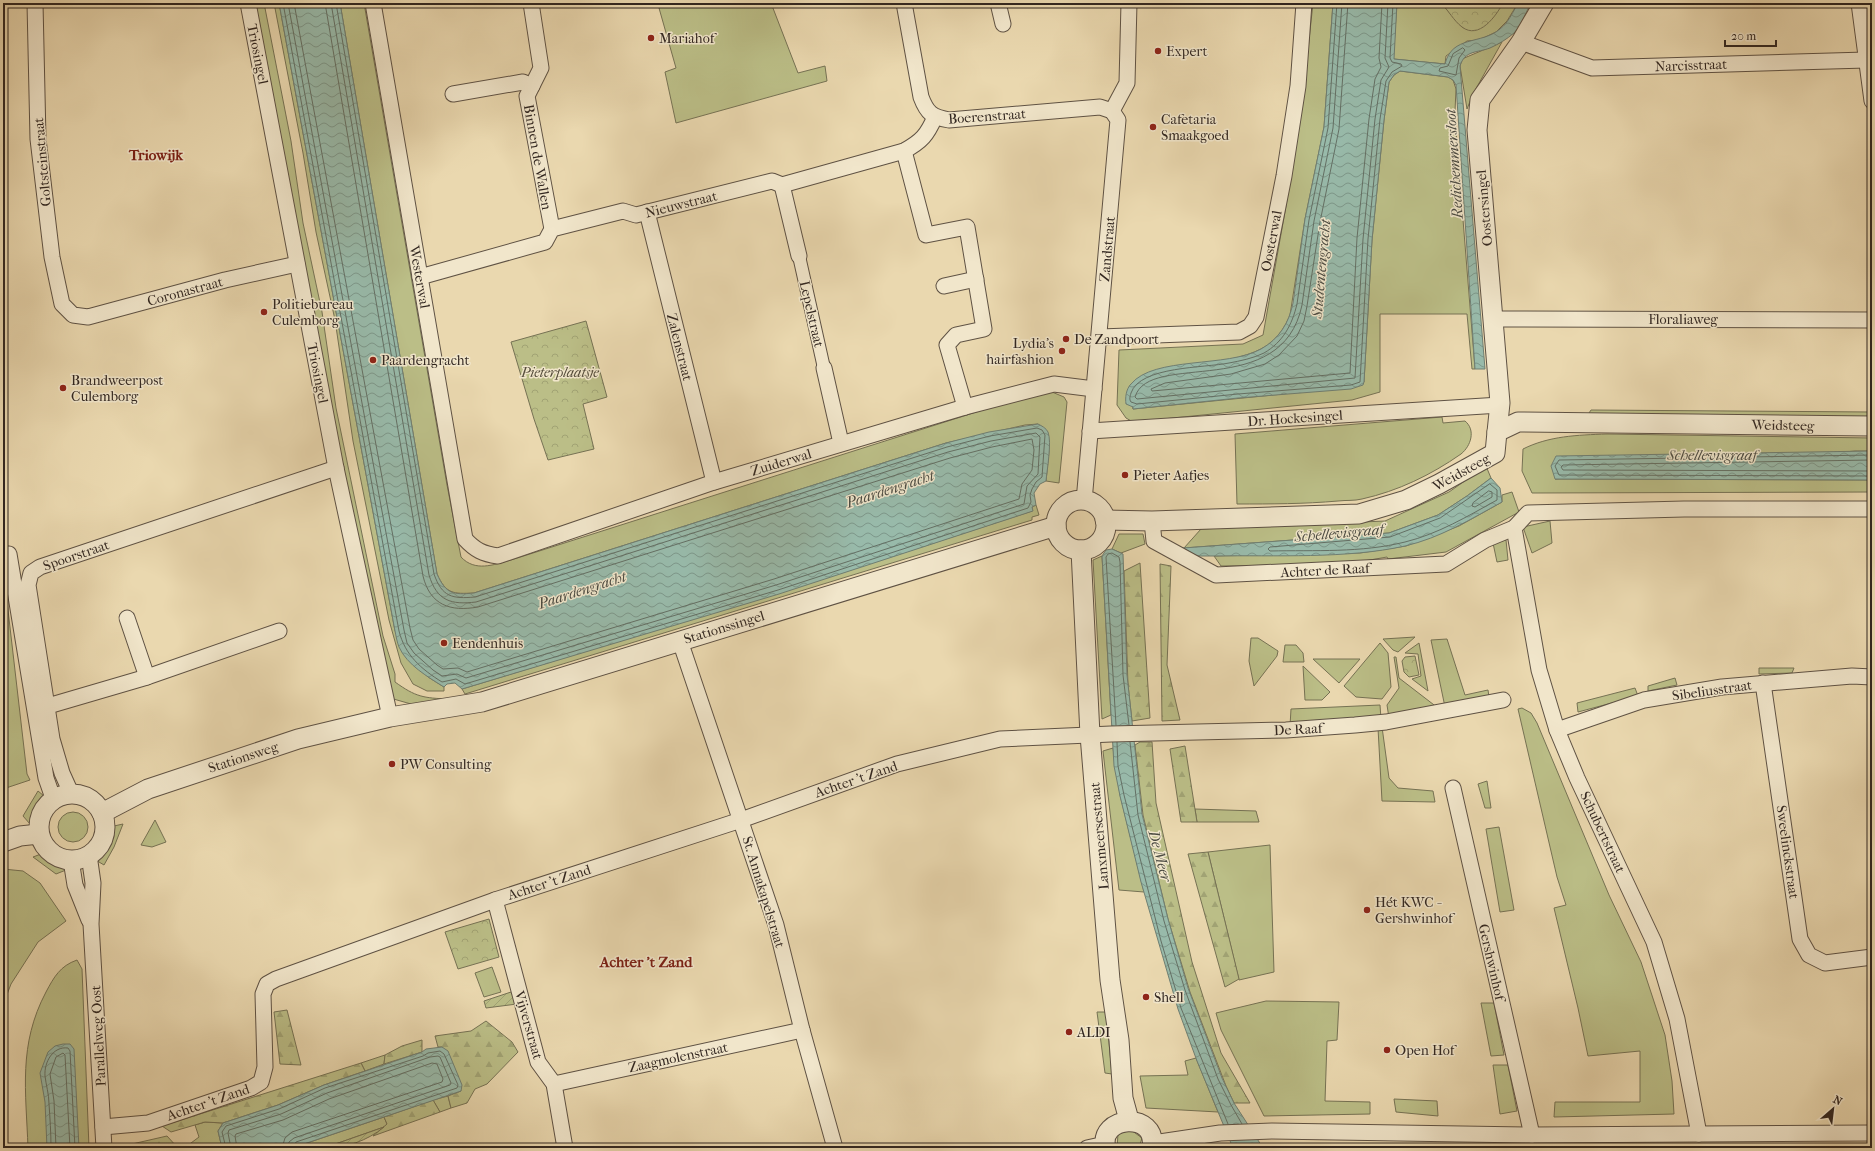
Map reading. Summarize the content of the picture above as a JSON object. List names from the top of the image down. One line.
{"streets":{"street":["Triosingel","Narcisstraat","Boerenstraat","Binnen de Wallen","Goltsteinstraat","Nieuwstraat","Oostersingel","Oosterwal","Zandstraat","Westerwal","Coronastraat","Lepelstraat","Floraliaweg","Zalenstraat","Dr. Hockesingel","Weidsteeg","Zuiderwal","Spoorstraat","Achter de Raaf","Stationssingel","Sibeliusstraat","De Raaf","Stationsweg","Achter 't Zand","Schubertstraat","Lanxmeersestraat","Sweelinckstraat","St. Annakapelstraat","Gershwinhof","Vijverstraat","Parallelweg Oost","Zaagmolenstraat"]},"crossings":[["Triosingel","Coronastraat"],["Triosingel","Spoorstraat"],["Triosingel","Stationssingel"],["Triosingel","Stationsweg"],["Narcisstraat","Oostersingel"],["Boerenstraat","Nieuwstraat"],["Boerenstraat","Zandstraat"],["Binnen de Wallen","Nieuwstraat"],["Goltsteinstraat","Coronastraat"],["Nieuwstraat","Lepelstraat"],["Nieuwstraat","Zalenstraat"],["Oostersingel","Floraliaweg"],["Oostersingel","Dr. Hockesingel"],["Oostersingel","Weidsteeg"],["Oosterwal","Zandstraat"],["Zandstraat","Dr. Hockesingel"],["Zandstraat","Weidsteeg"],["Zandstraat","Zuiderwal"],["Zandstraat","Stationssingel"],["Zandstraat","Lanxmeersestraat"],["Westerwal","Zuiderwal"],["Lepelstraat","Zuiderwal"],["Zalenstraat","Zuiderwal"],["Weidsteeg","Achter de Raaf"],["Weidsteeg","Stationssingel"],["Weidsteeg","Lanxmeersestraat"],["Spoorstraat","Stationsweg"],["Spoorstraat","Parallelweg Oost"],["Achter de Raaf","Schubertstraat"],["Stationssingel","Stationsweg"],["Stationssingel","Lanxmeersestraat"],["Stationssingel","St. Annakapelstraat"],["Sibeliusstraat","Schubertstraat"],["Sibeliusstraat","Sweelinckstraat"],["De Raaf","Achter 't Zand"],["De Raaf","Lanxmeersestraat"],["Stationsweg","Parallelweg Oost"],["Achter 't Zand","Lanxmeersestraat"],["Achter 't Zand","St. Annakapelstraat"],["Achter 't Zand","Vijverstraat"],["Achter 't Zand","Parallelweg Oost"],["St. Annakapelstraat","Zaagmolenstraat"],["Vijverstraat","Zaagmolenstraat"]],"districts":["Triowijk","Achter 't Zand"],"water":["Redichemmersloot","Studentengracht","Schellevisgraaf","Paardengracht","De Meer"],"parks":["Pieterplaatsje"],"places":["Mariahof","Expert","Cafetaria Smaakgoed","Politiebureau Culemborg","De Zandpoort","Lydia's hairfashion","Paardengracht","Brandweerpost Culemborg","Pieter Aafjes","Eendenhuis","PW Consulting","Hét KWC - Gershwinhof","Shell","ALDI","Open Hof"],"scale_bar":"20 m","north":"top right"}
